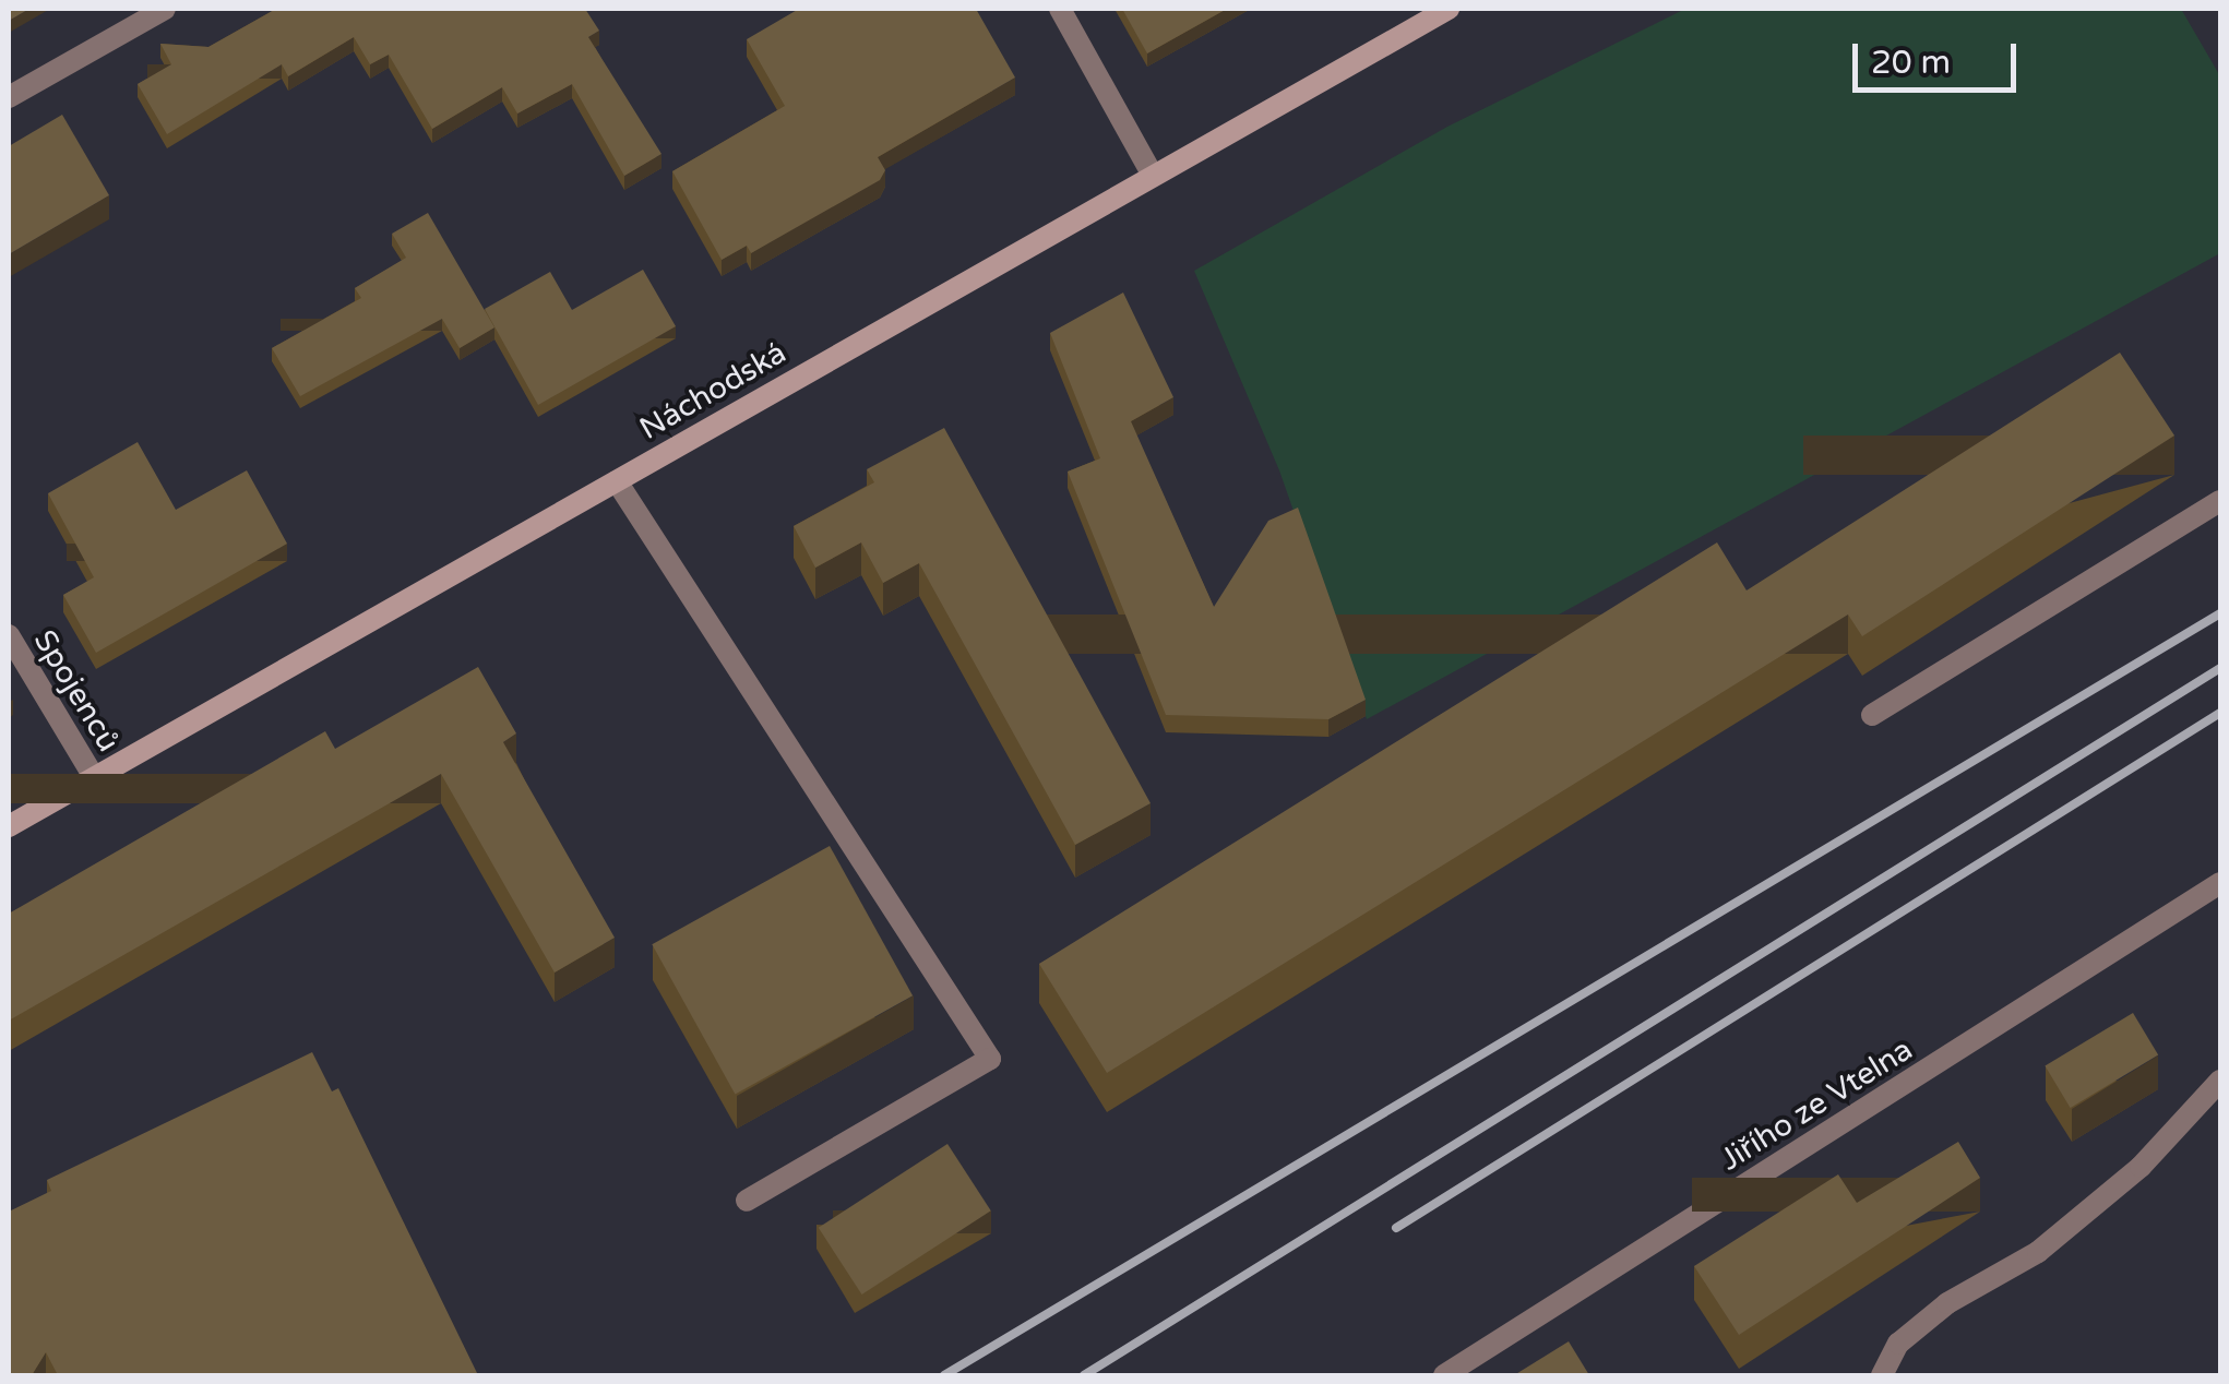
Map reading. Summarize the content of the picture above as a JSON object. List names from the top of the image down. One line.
{"streets":{"main road":["Náchodská"],"street":["Spojenců","Jiřího ze Vtelna"]},"crossings":[["Náchodská","Spojenců"]],"scale_bar":"20 m"}
